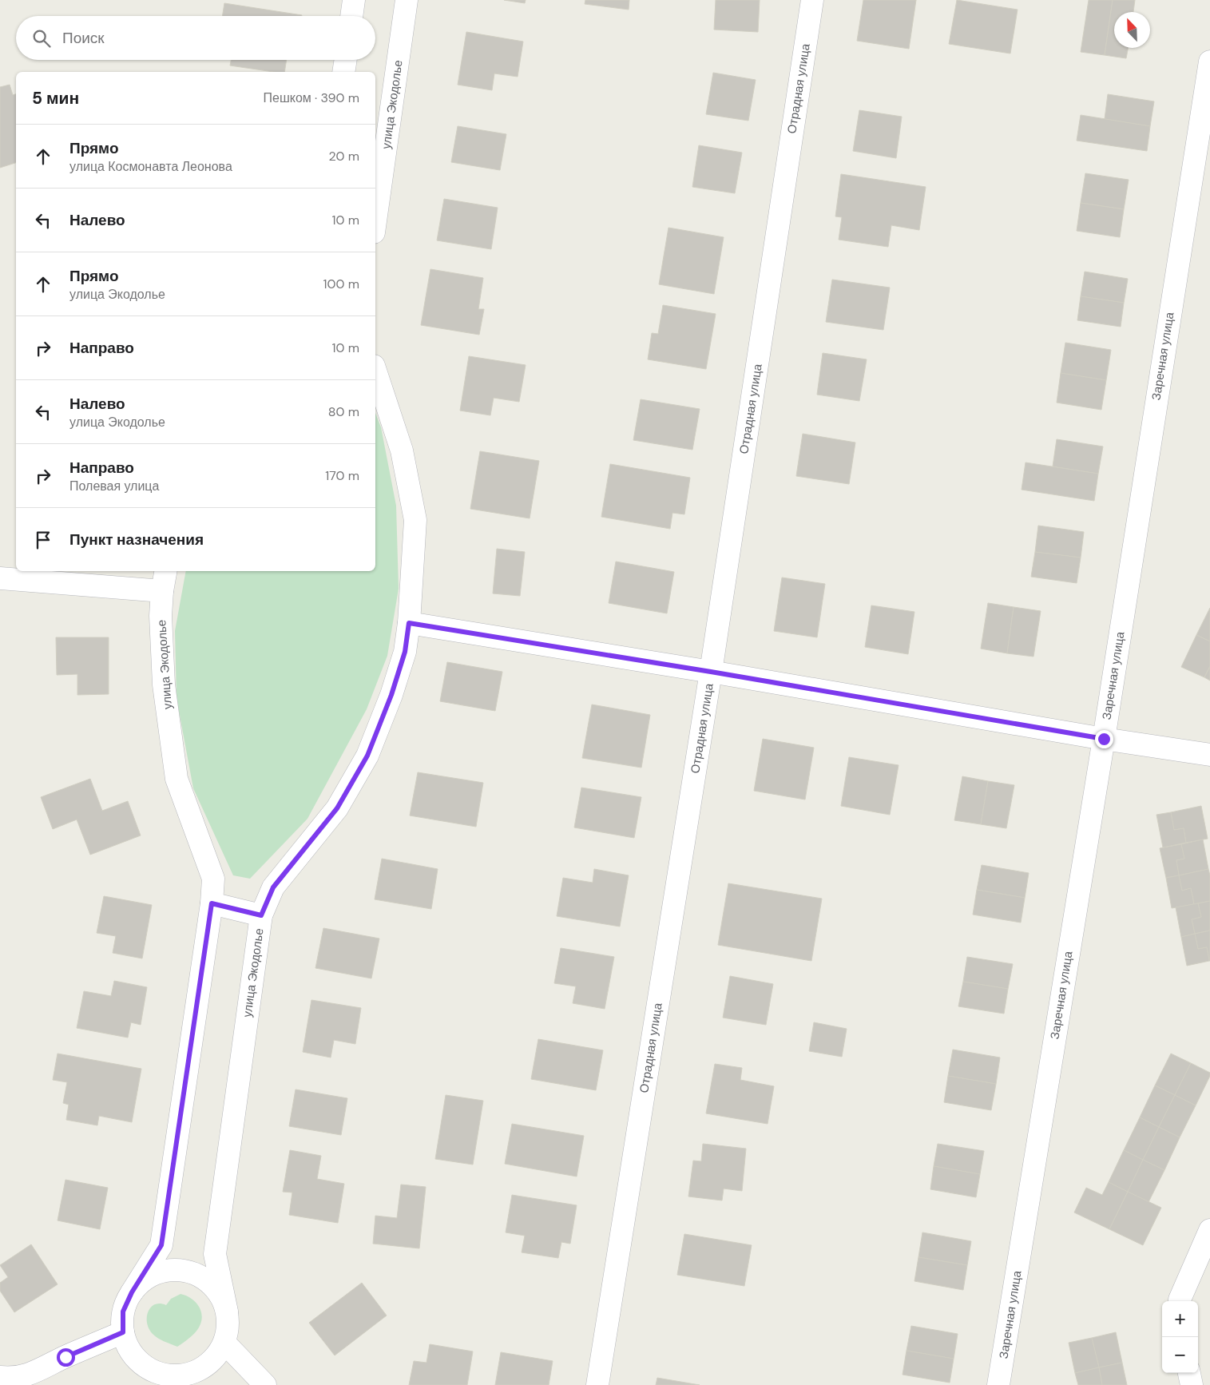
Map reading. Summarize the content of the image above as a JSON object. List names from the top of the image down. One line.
{"streets":{"street":["Отрадная улица","улица Экодолье","Заречная улица"]},"north":"top left","page":{"search":"Поиск","heading":["5 мин","Пешком · 390 m"],"list":[["Прямо","улица Космонавта Леонова","20 m"],["Налево","10 m"],["Прямо","улица Экодолье","100 m"],["Направо","10 m"],["Налево","улица Экодолье","80 m"],["Направо","Полевая улица","170 m"],"Пункт назначения"],"map_buttons":["+","−"]}}
